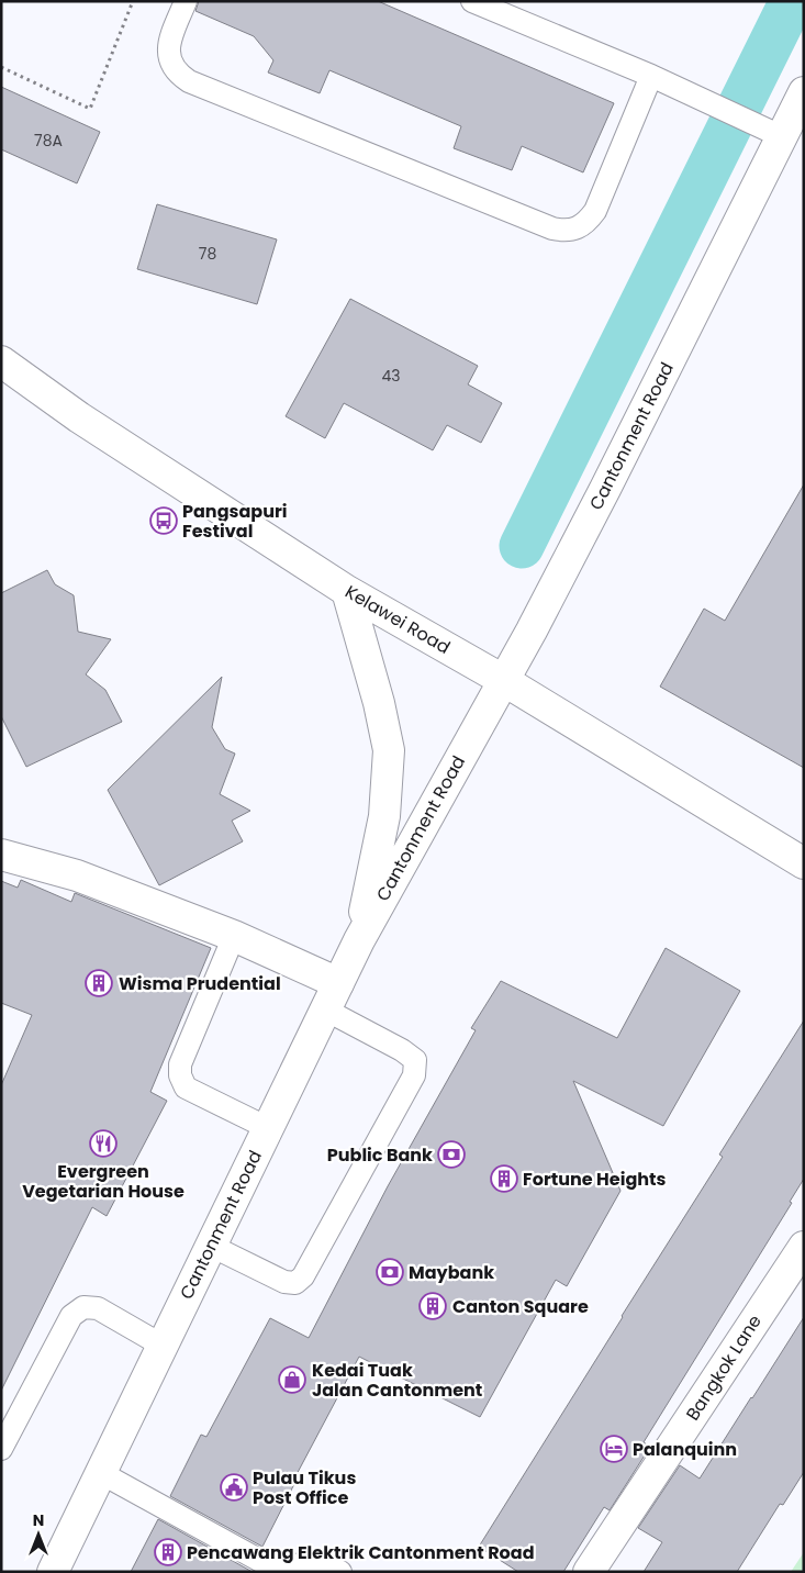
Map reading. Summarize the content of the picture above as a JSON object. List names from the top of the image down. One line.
{"streets":{"main road":["Cantonment Road","Kelawei Road","Bangkok Lane"]},"crossings":[["Cantonment Road","Kelawei Road"]],"places":{"bus stop":["Pangsapuri Festival"],"building":["Wisma Prudential","Fortune Heights","Canton Square","Pencawang Elektrik Cantonment Road"],"restaurant":["Evergreen Vegetarian House"],"bank":["Public Bank","Maybank"],"shop":["Kedai Tuak Jalan Cantonment"],"hotel":["Palanquinn"],"public building":["Pulau Tikus Post Office"]},"house_numbers":["78A","78","43"],"north":"top"}
